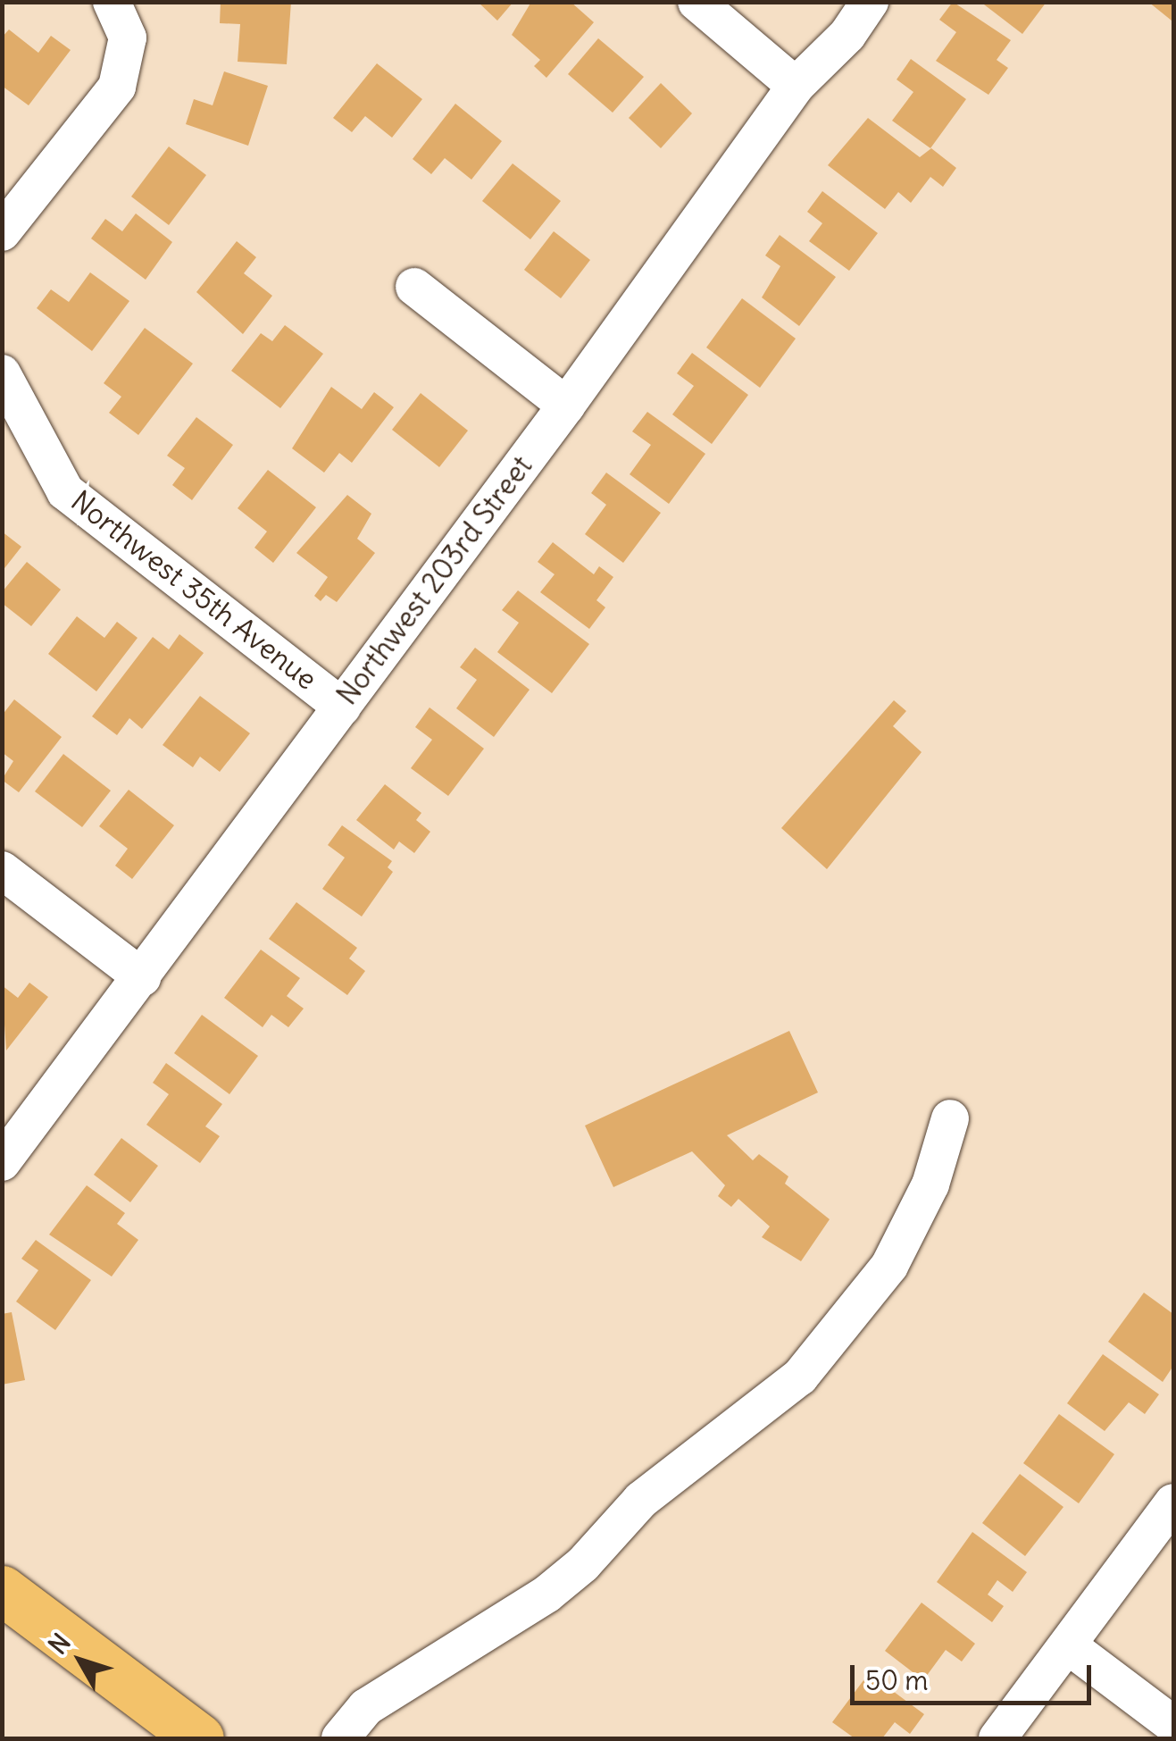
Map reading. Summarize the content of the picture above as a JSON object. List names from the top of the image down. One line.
{"streets":{"street":["Northwest 203rd Street","Northwest 35th Avenue"]},"crossings":[["Northwest 203rd Street","Northwest 35th Avenue"]],"scale_bar":"50 m","north":"top left"}
